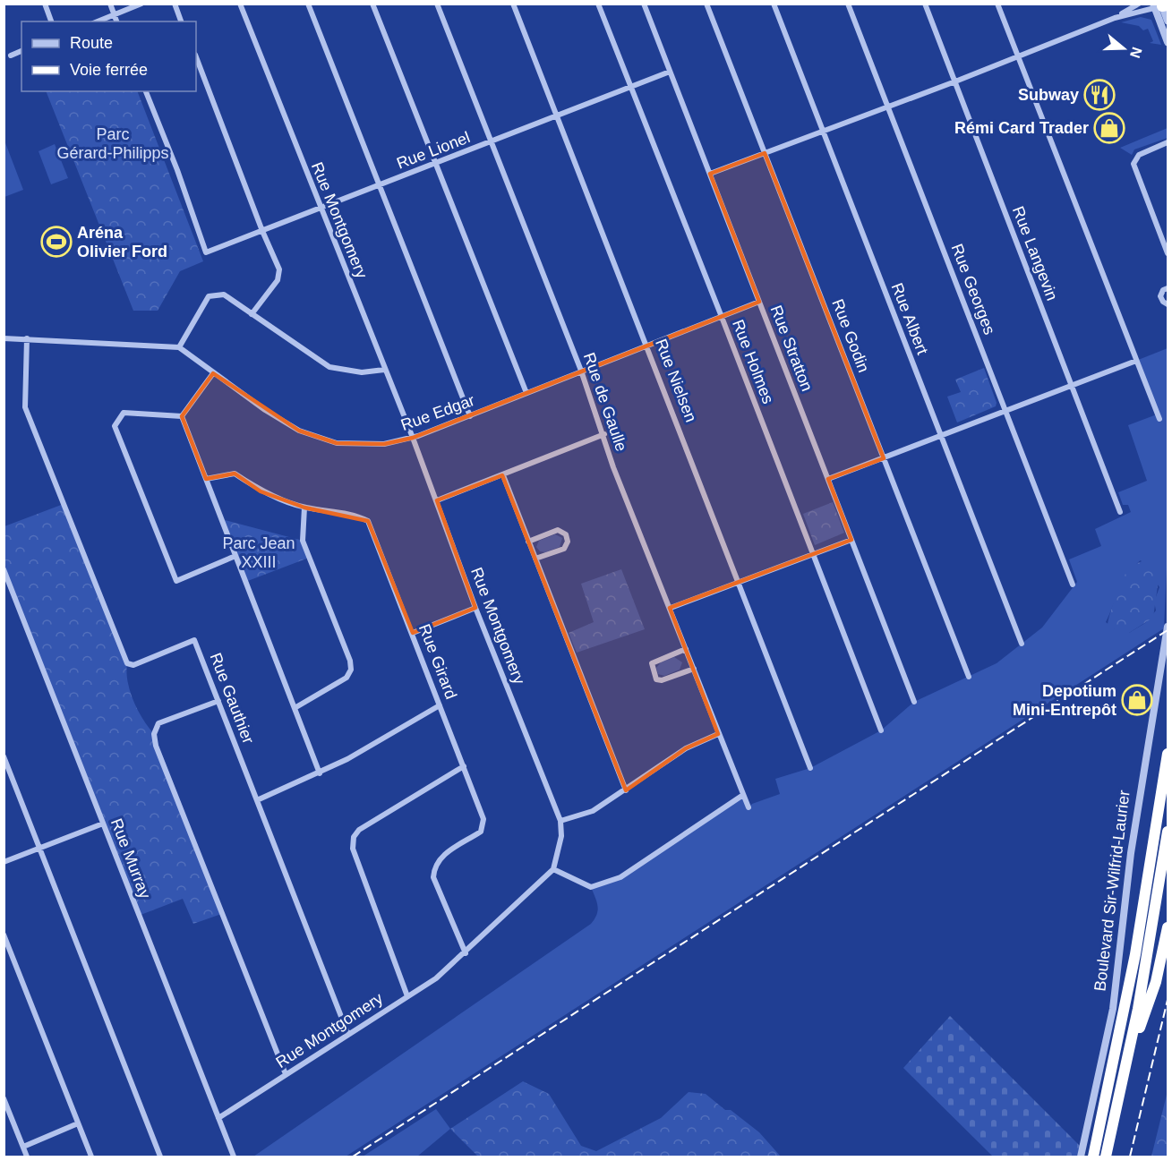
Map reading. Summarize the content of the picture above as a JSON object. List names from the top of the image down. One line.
{"streets":{"highway":["Boulevard Sir-Wilfrid-Laurier"],"street":["Rue Lionel","Rue Montgomery","Rue Langevin","Rue Georges","Rue Albert","Rue Godin","Rue Stratton","Rue Holmes","Rue Nielsen","Rue de Gaulle","Rue Edgar","Rue Girard","Rue Gauthier","Rue Murray"]},"crossings":[["Rue Lionel","Rue Montgomery"],["Rue Lionel","Rue Stratton"],["Rue Lionel","Rue Holmes"],["Rue Lionel","Rue Nielsen"],["Rue Lionel","Rue de Gaulle"],["Rue Montgomery","Rue Edgar"],["Rue Montgomery","Rue Girard"],["Rue Montgomery","Rue Gauthier"],["Rue Montgomery","Rue Murray"],["Rue Stratton","Rue Edgar"],["Rue Holmes","Rue Edgar"],["Rue Nielsen","Rue Edgar"],["Rue de Gaulle","Rue Edgar"]],"parks":["Parc Gérard-Philipps","Parc Jean XXIII"],"places":{"restaurant":["Subway"],"shop":["Rémi Card Trader","Depotium Mini-Entrepôt"],"sports":["Aréna Olivier Ford"]},"legend":["Route","Voie ferrée"],"north":"right"}
